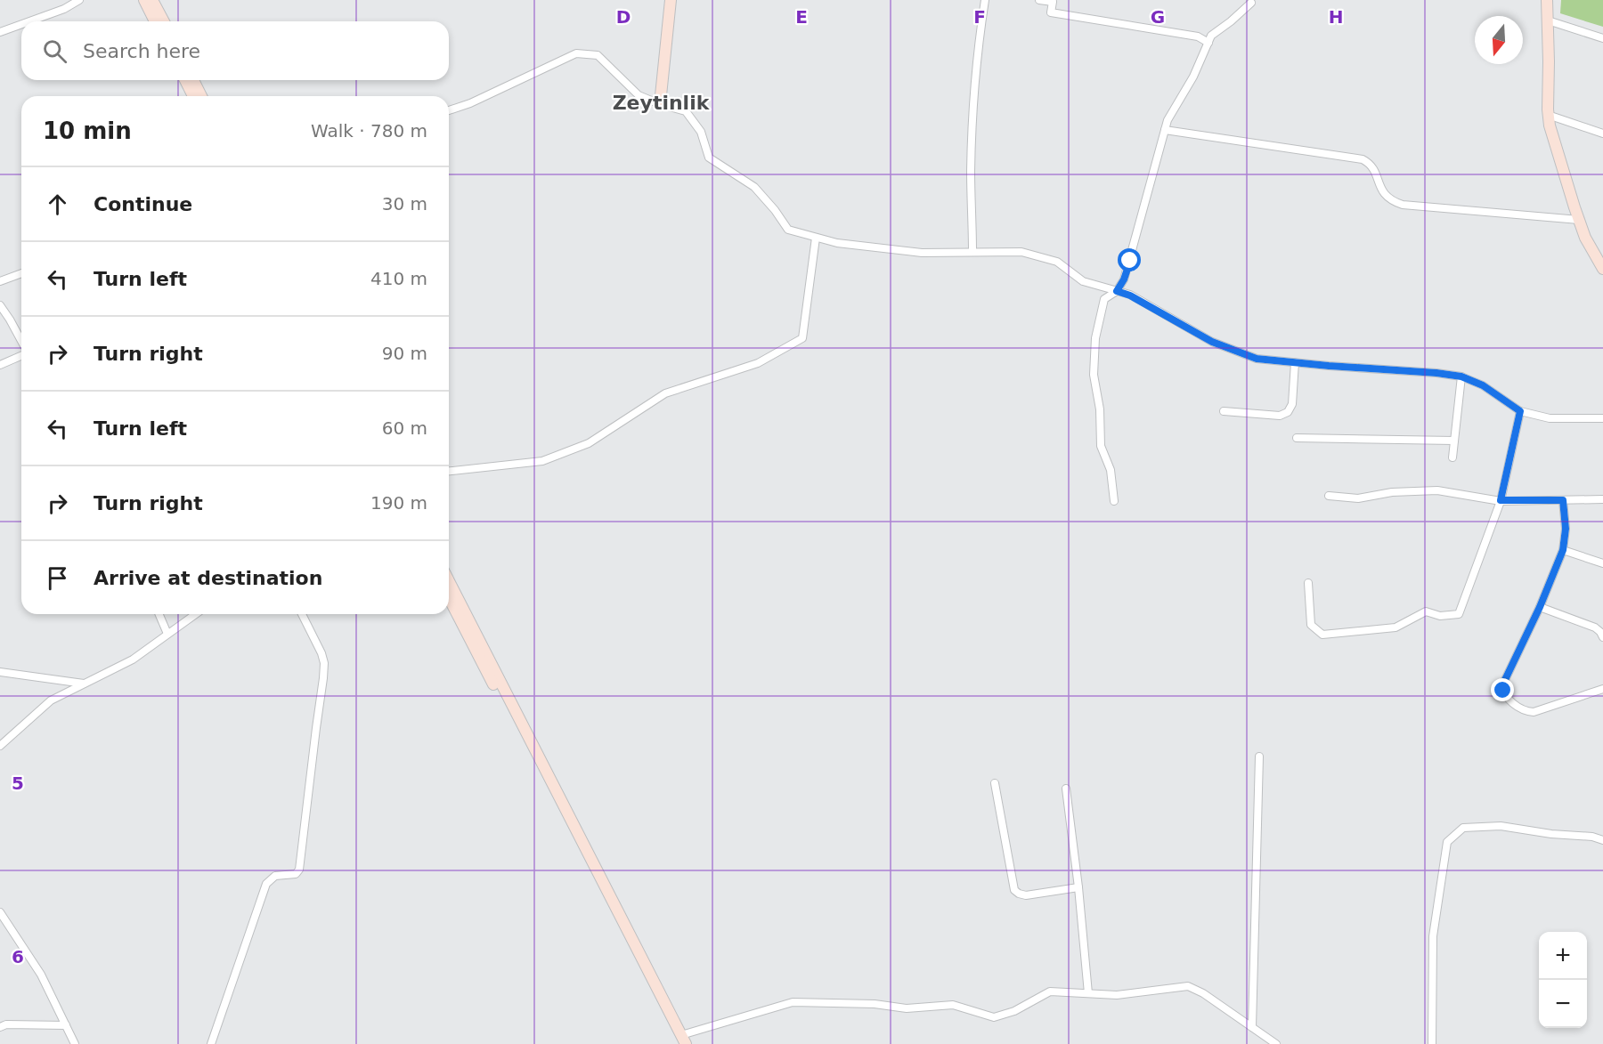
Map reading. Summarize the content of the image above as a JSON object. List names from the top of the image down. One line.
{"districts":["Zeytinlik"],"north":"bottom","page":{"search":"Search here","heading":["10 min","Walk · 780 m"],"list":[["Continue","30 m"],["Turn left","410 m"],["Turn right","90 m"],["Turn left","60 m"],["Turn right","190 m"],"Arrive at destination"],"map_buttons":["+","−"]},"grid":{"columns":["D","E","F","G","H"],"rows":["5","6"]}}
